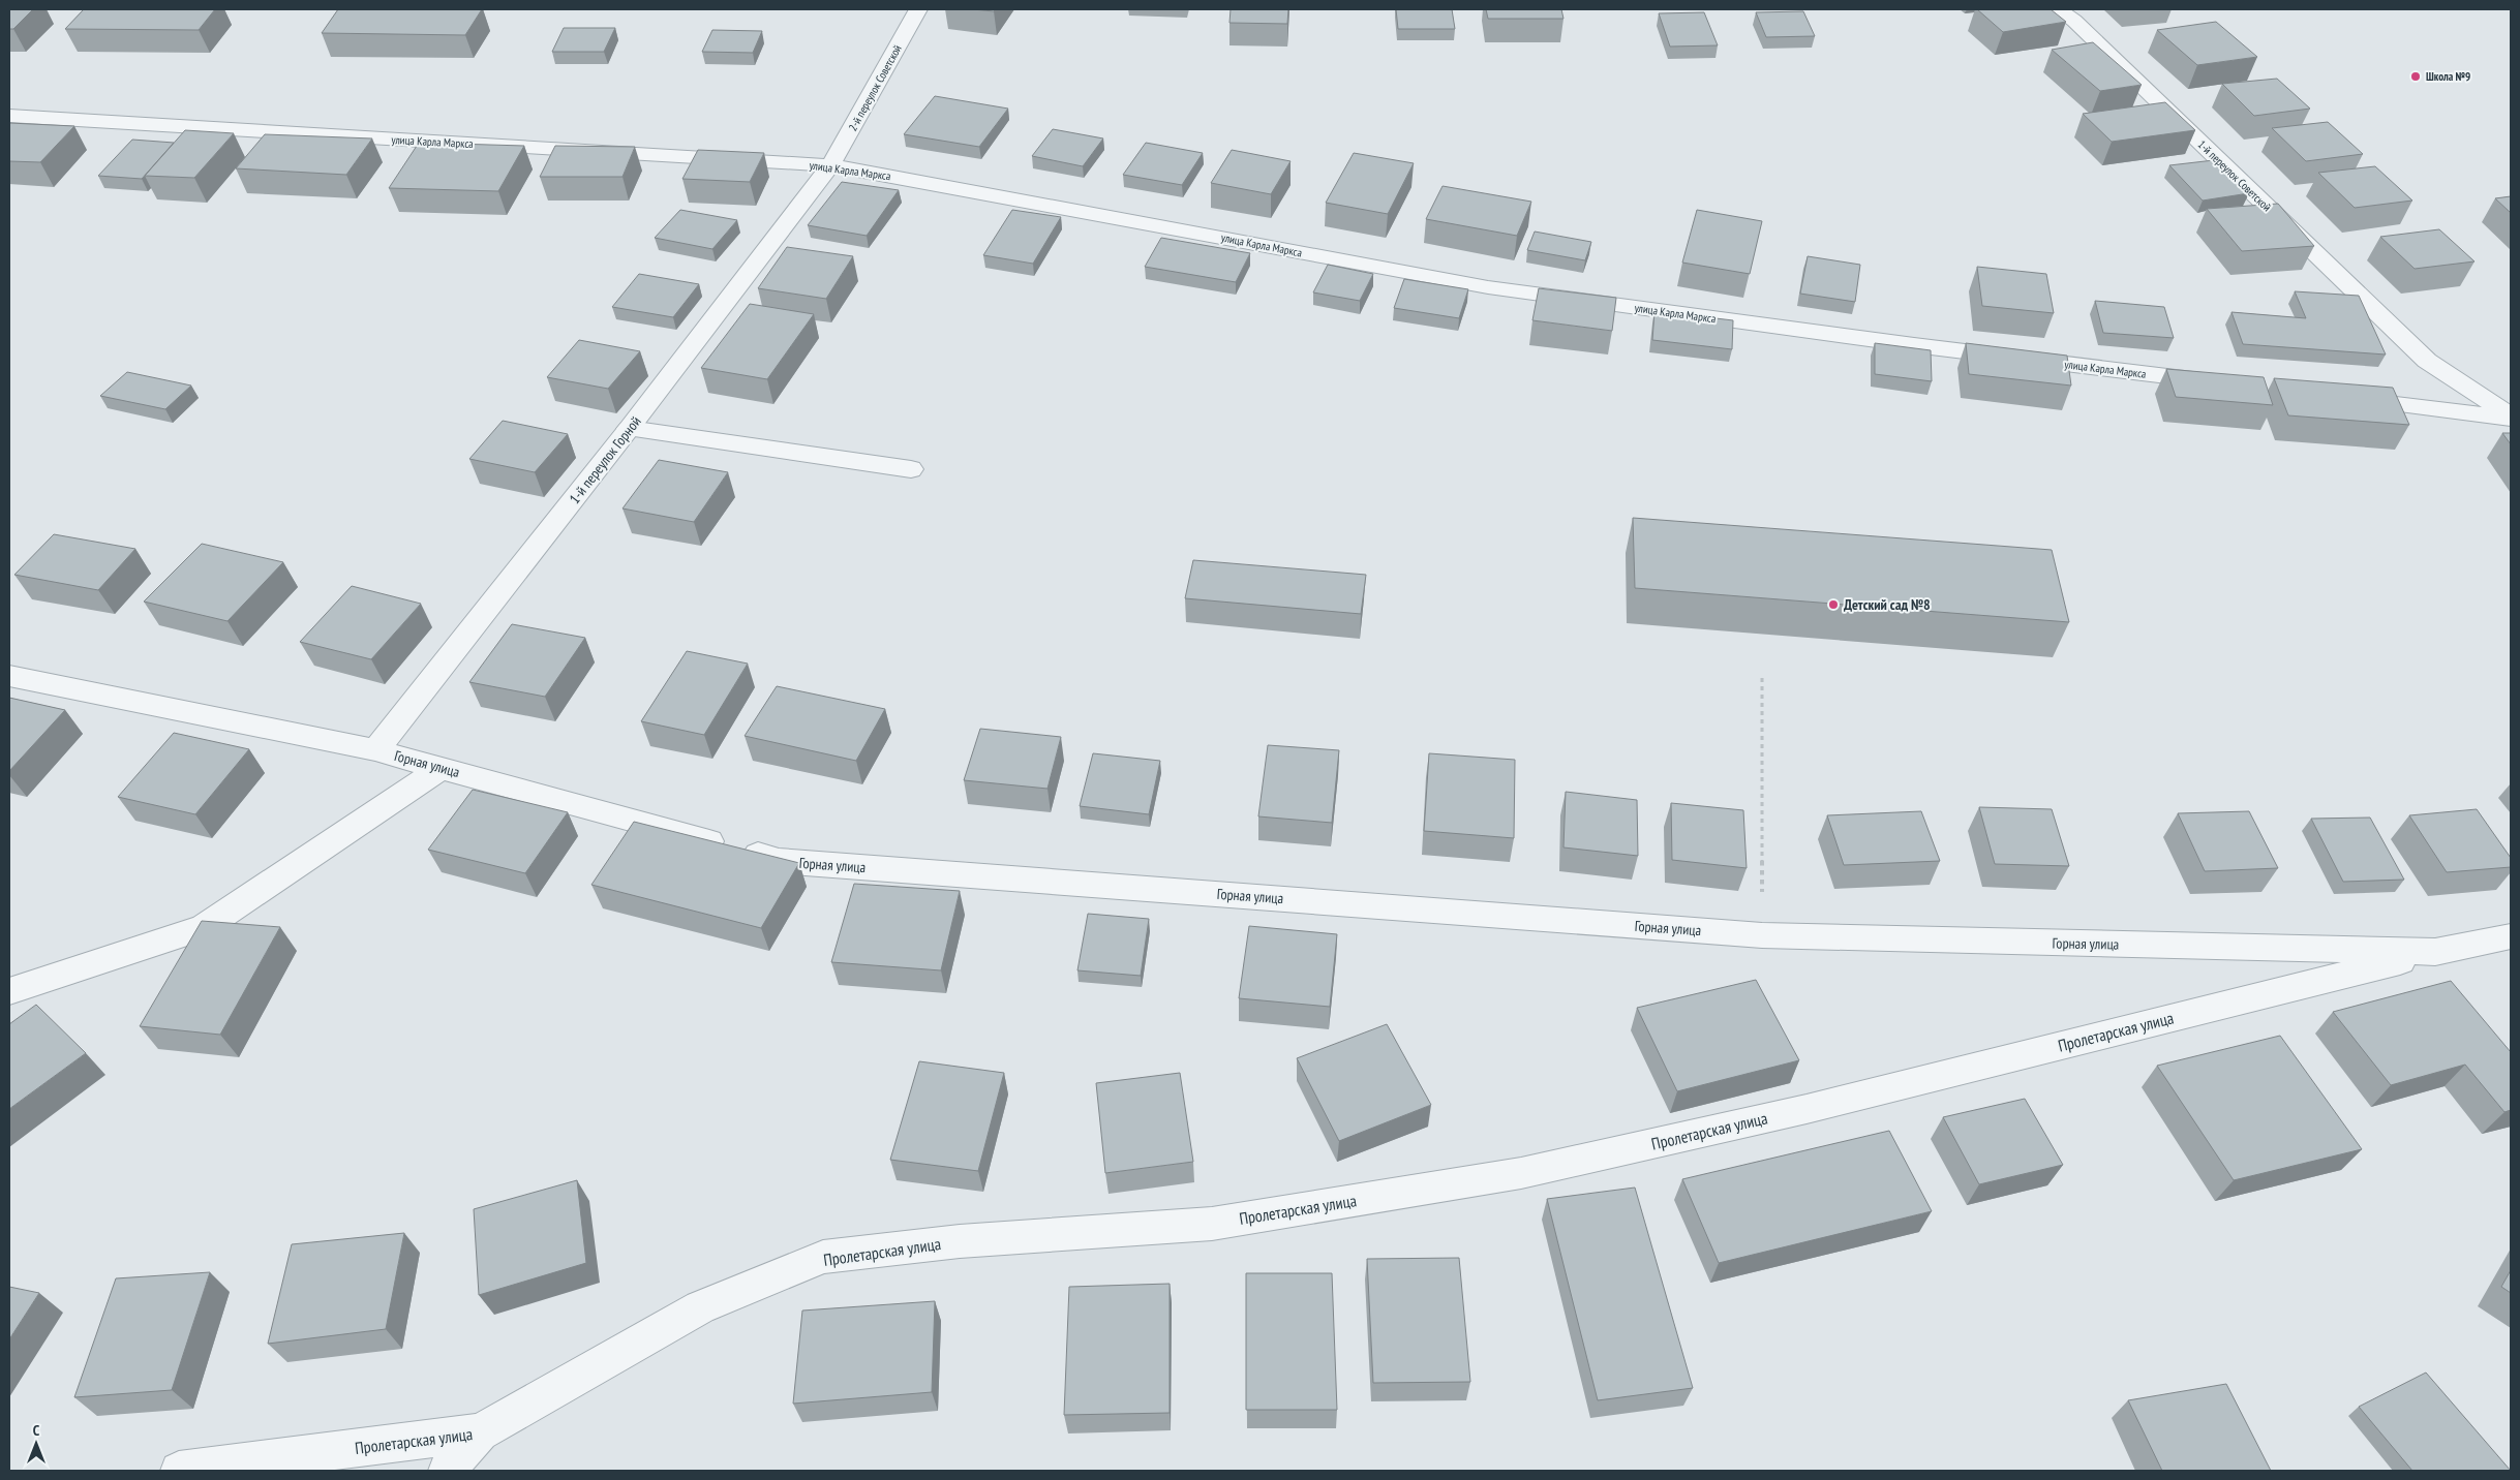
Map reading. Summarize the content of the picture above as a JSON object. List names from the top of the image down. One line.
{"streets":{"street":["2-й переулок Советской","улица Карла Маркса","1-й переулок Советской","1-й переулок Горной","Горная улица","Пролетарская улица"]},"crossings":[["2-й переулок Советской","улица Карла Маркса"],["2-й переулок Советской","1-й переулок Горной"],["улица Карла Маркса","1-й переулок Горной"],["1-й переулок Горной","Горная улица"],["Горная улица","Пролетарская улица"]],"places":["Школа №9","Детский сад №8"],"north":"top"}
